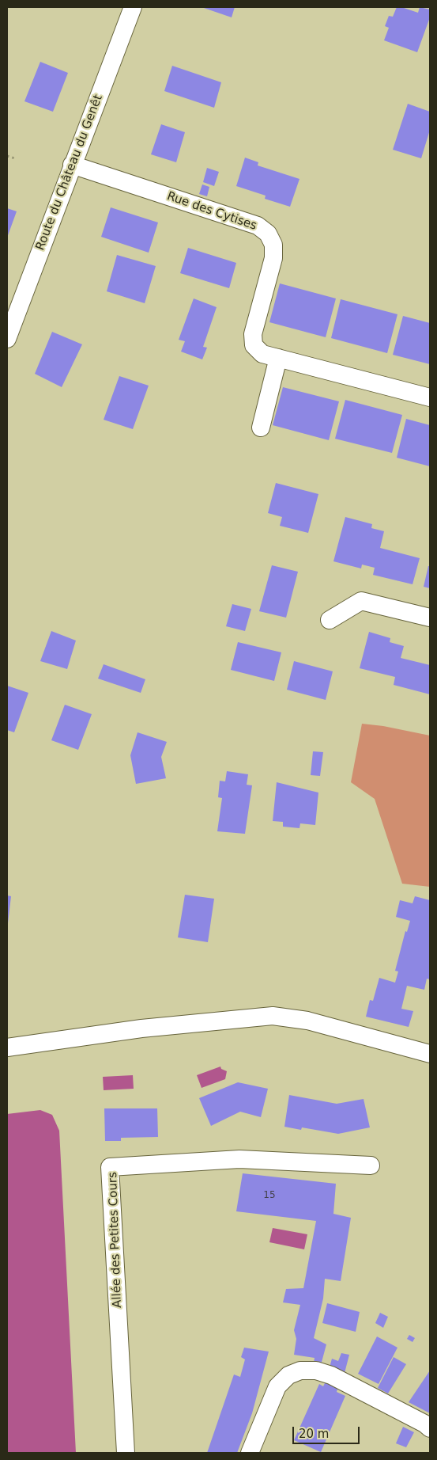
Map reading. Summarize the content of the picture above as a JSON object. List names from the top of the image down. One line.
{"streets":{"street":["Route du Château du Genêt","Rue des Cytises","Allée des Petites Cours"]},"crossings":[["Route du Château du Genêt","Rue des Cytises"]],"house_numbers":["15"],"scale_bar":"20 m"}
